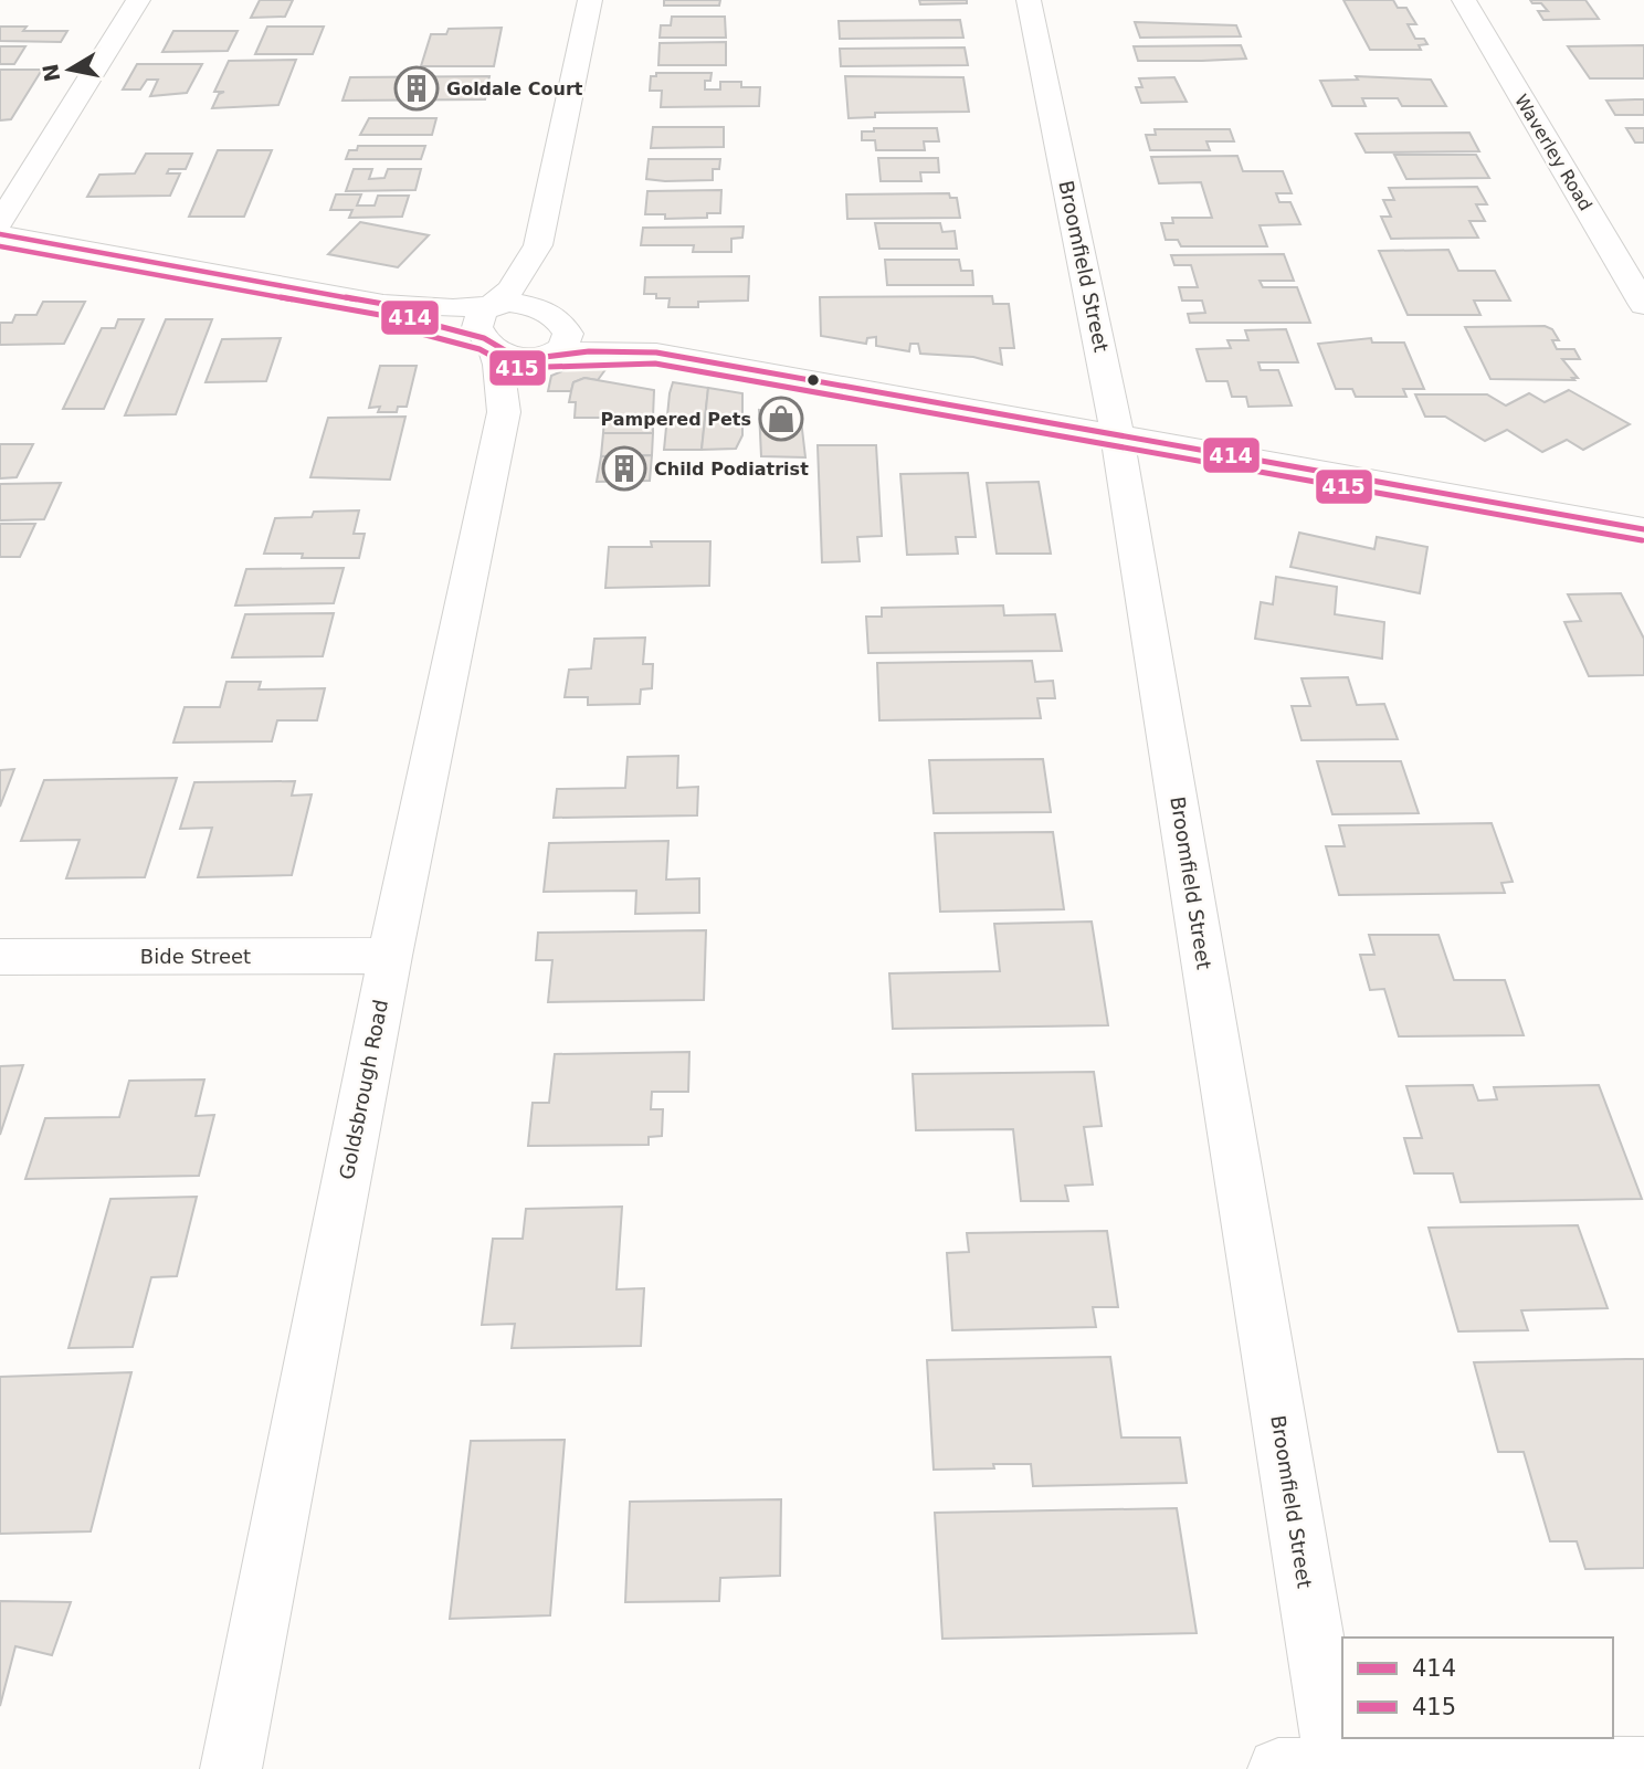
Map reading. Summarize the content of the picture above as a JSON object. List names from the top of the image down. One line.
{"streets":{"street":["Waverley Road","Broomfield Street","Bide Street","Goldsbrough Road"]},"crossings":[["Bide Street","Goldsbrough Road"]],"places":{"building":["Goldale Court","Child Podiatrist"],"shop":["Pampered Pets"]},"lines":["transit line 414","transit line 415"],"legend":["414","415"],"north":"left"}
